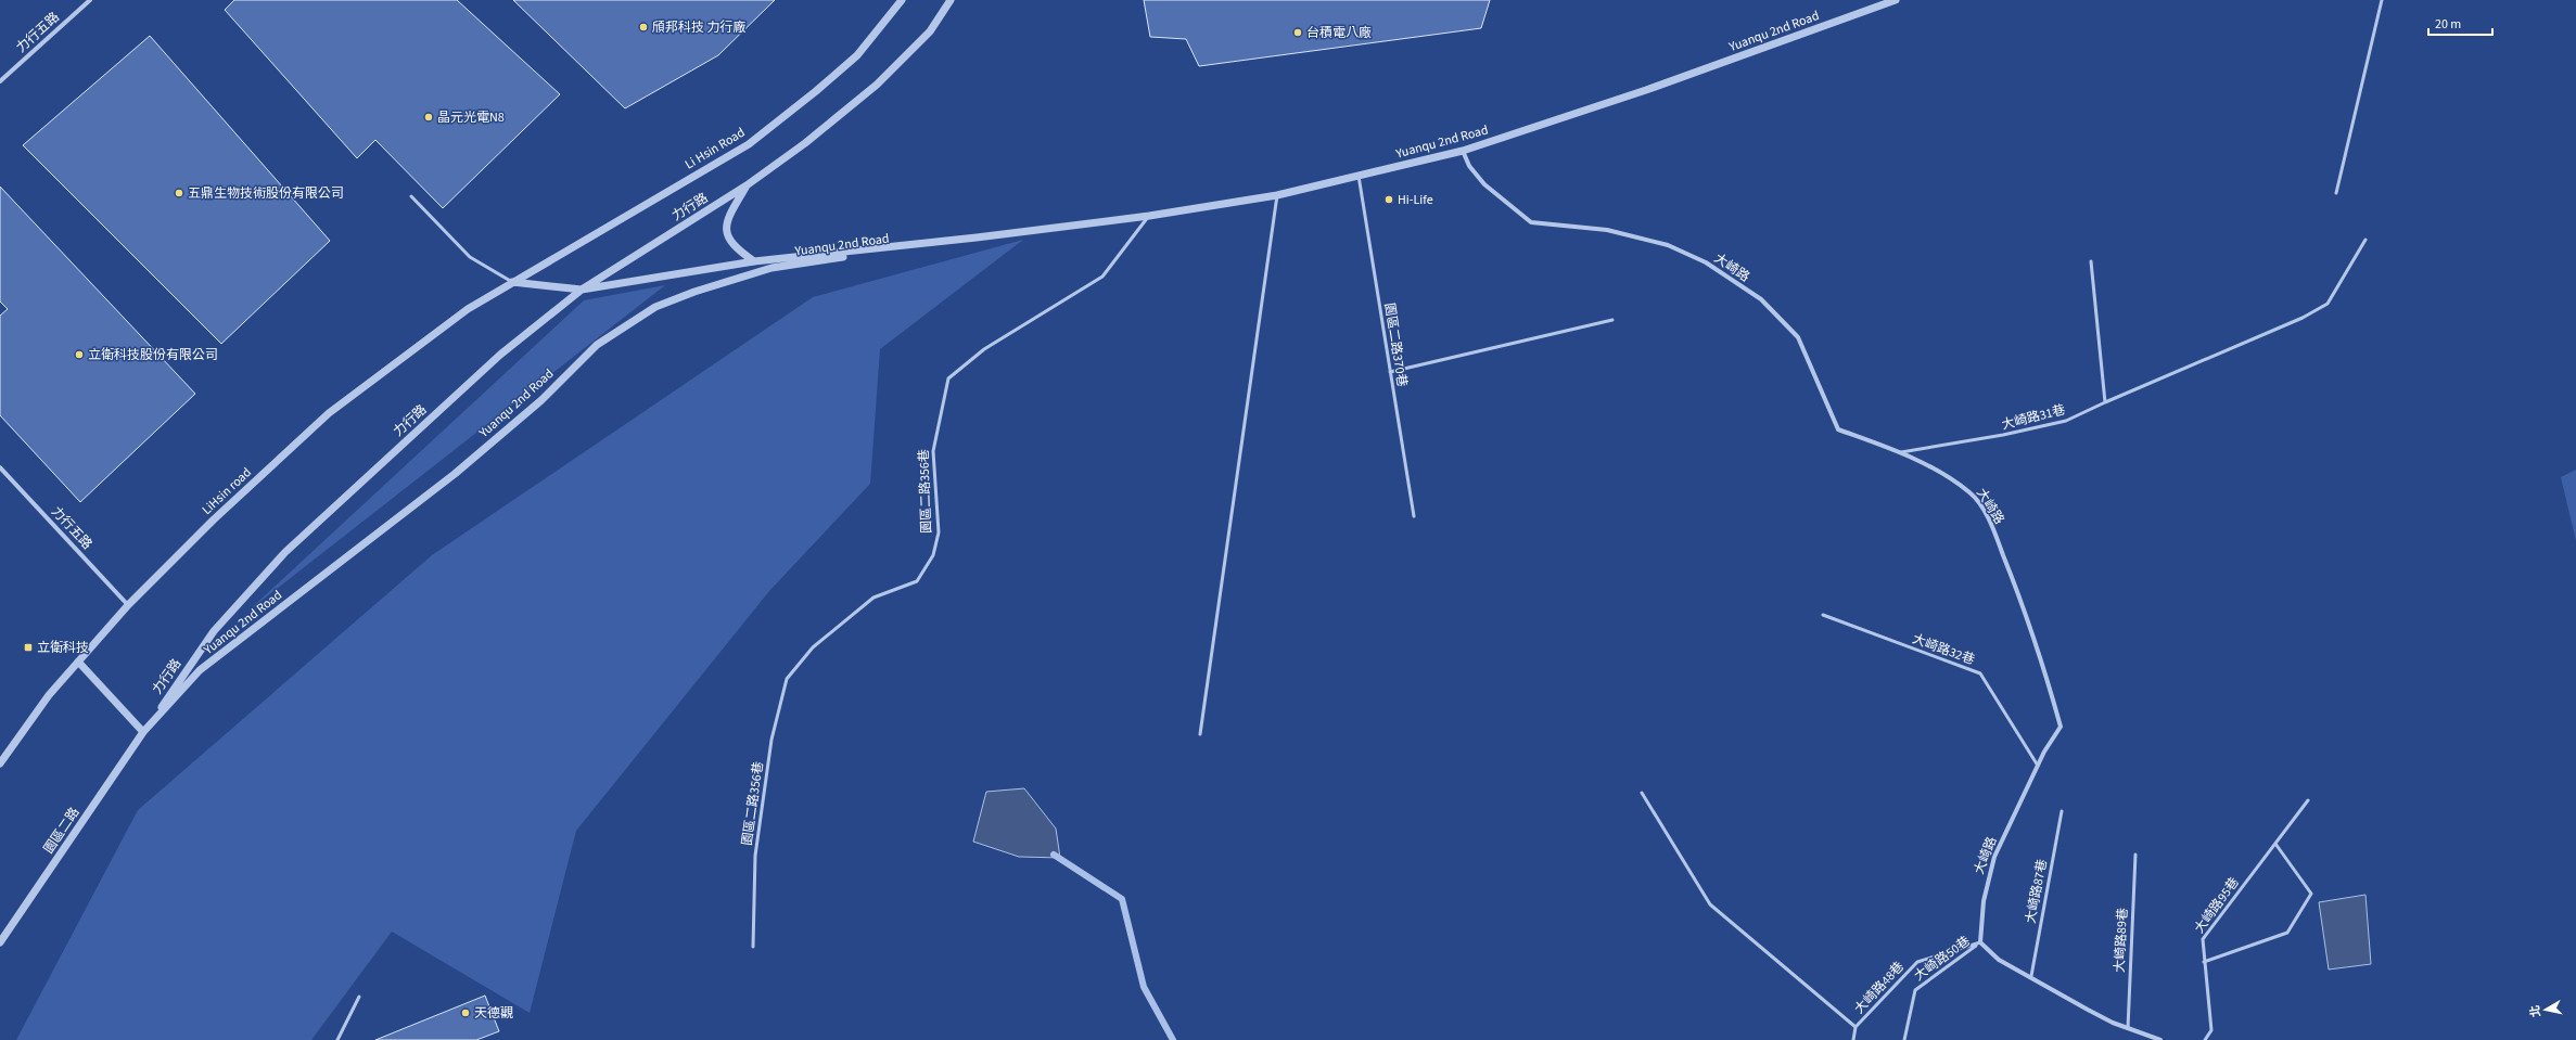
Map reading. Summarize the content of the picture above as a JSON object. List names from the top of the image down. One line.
{"streets":{"street":["Yuanqu 2nd Road","力行五路","Li Hsin Road","力行路","大崎路","LiHsin road","園區二路"],"lane":["園區二路370巷","大崎路31巷","園區二路356巷","大崎路32巷","大崎路87巷","大崎路95巷","大崎路89巷","大崎路50巷","大崎路48巷"]},"crossings":[["Yuanqu 2nd Road","Li Hsin Road"],["Yuanqu 2nd Road","力行路"],["Yuanqu 2nd Road","大崎路"],["Yuanqu 2nd Road","園區二路370巷"],["Yuanqu 2nd Road","LiHsin road"],["Yuanqu 2nd Road","園區二路356巷"],["Yuanqu 2nd Road","園區二路"],["力行五路","LiHsin road"],["Li Hsin Road","LiHsin road"],["力行路","園區二路"],["大崎路","大崎路31巷"],["大崎路","大崎路32巷"],["大崎路","大崎路50巷"],["大崎路","大崎路48巷"],["大崎路50巷","大崎路48巷"]],"places":{"other":["頎邦科技 力行廠","台積電八廠","晶元光電N8","五鼎生物技術股份有限公司","Hi-Life","立衛科技股份有限公司","天德觀"],"transit":["立衛科技"]},"scale_bar":"20 m","north":"left"}
